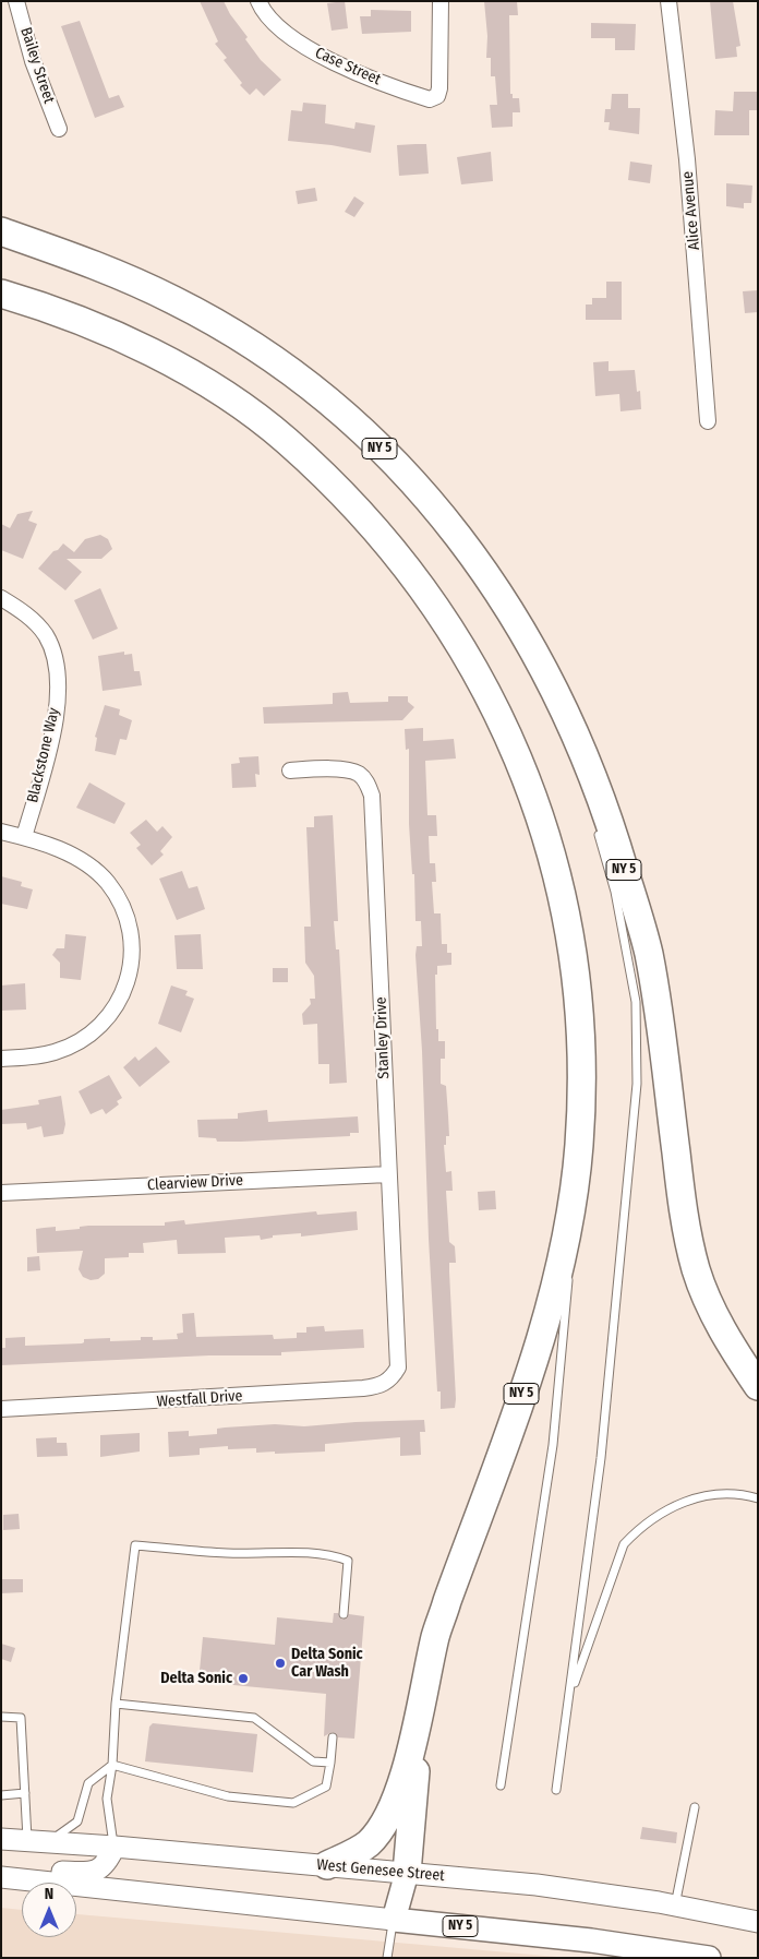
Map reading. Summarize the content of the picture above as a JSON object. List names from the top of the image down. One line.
{"streets":{"highway":["NY 5"],"main road":["West Genesee Street"],"street":["Bailey Street","Case Street","Alice Avenue","Blackstone Way","Stanley Drive","Clearview Drive","Westfall Drive"]},"crossings":[["NY 5","West Genesee Street"],["Stanley Drive","Clearview Drive"],["Stanley Drive","Westfall Drive"]],"places":["Delta Sonic Car Wash","Delta Sonic"],"north":"top"}
